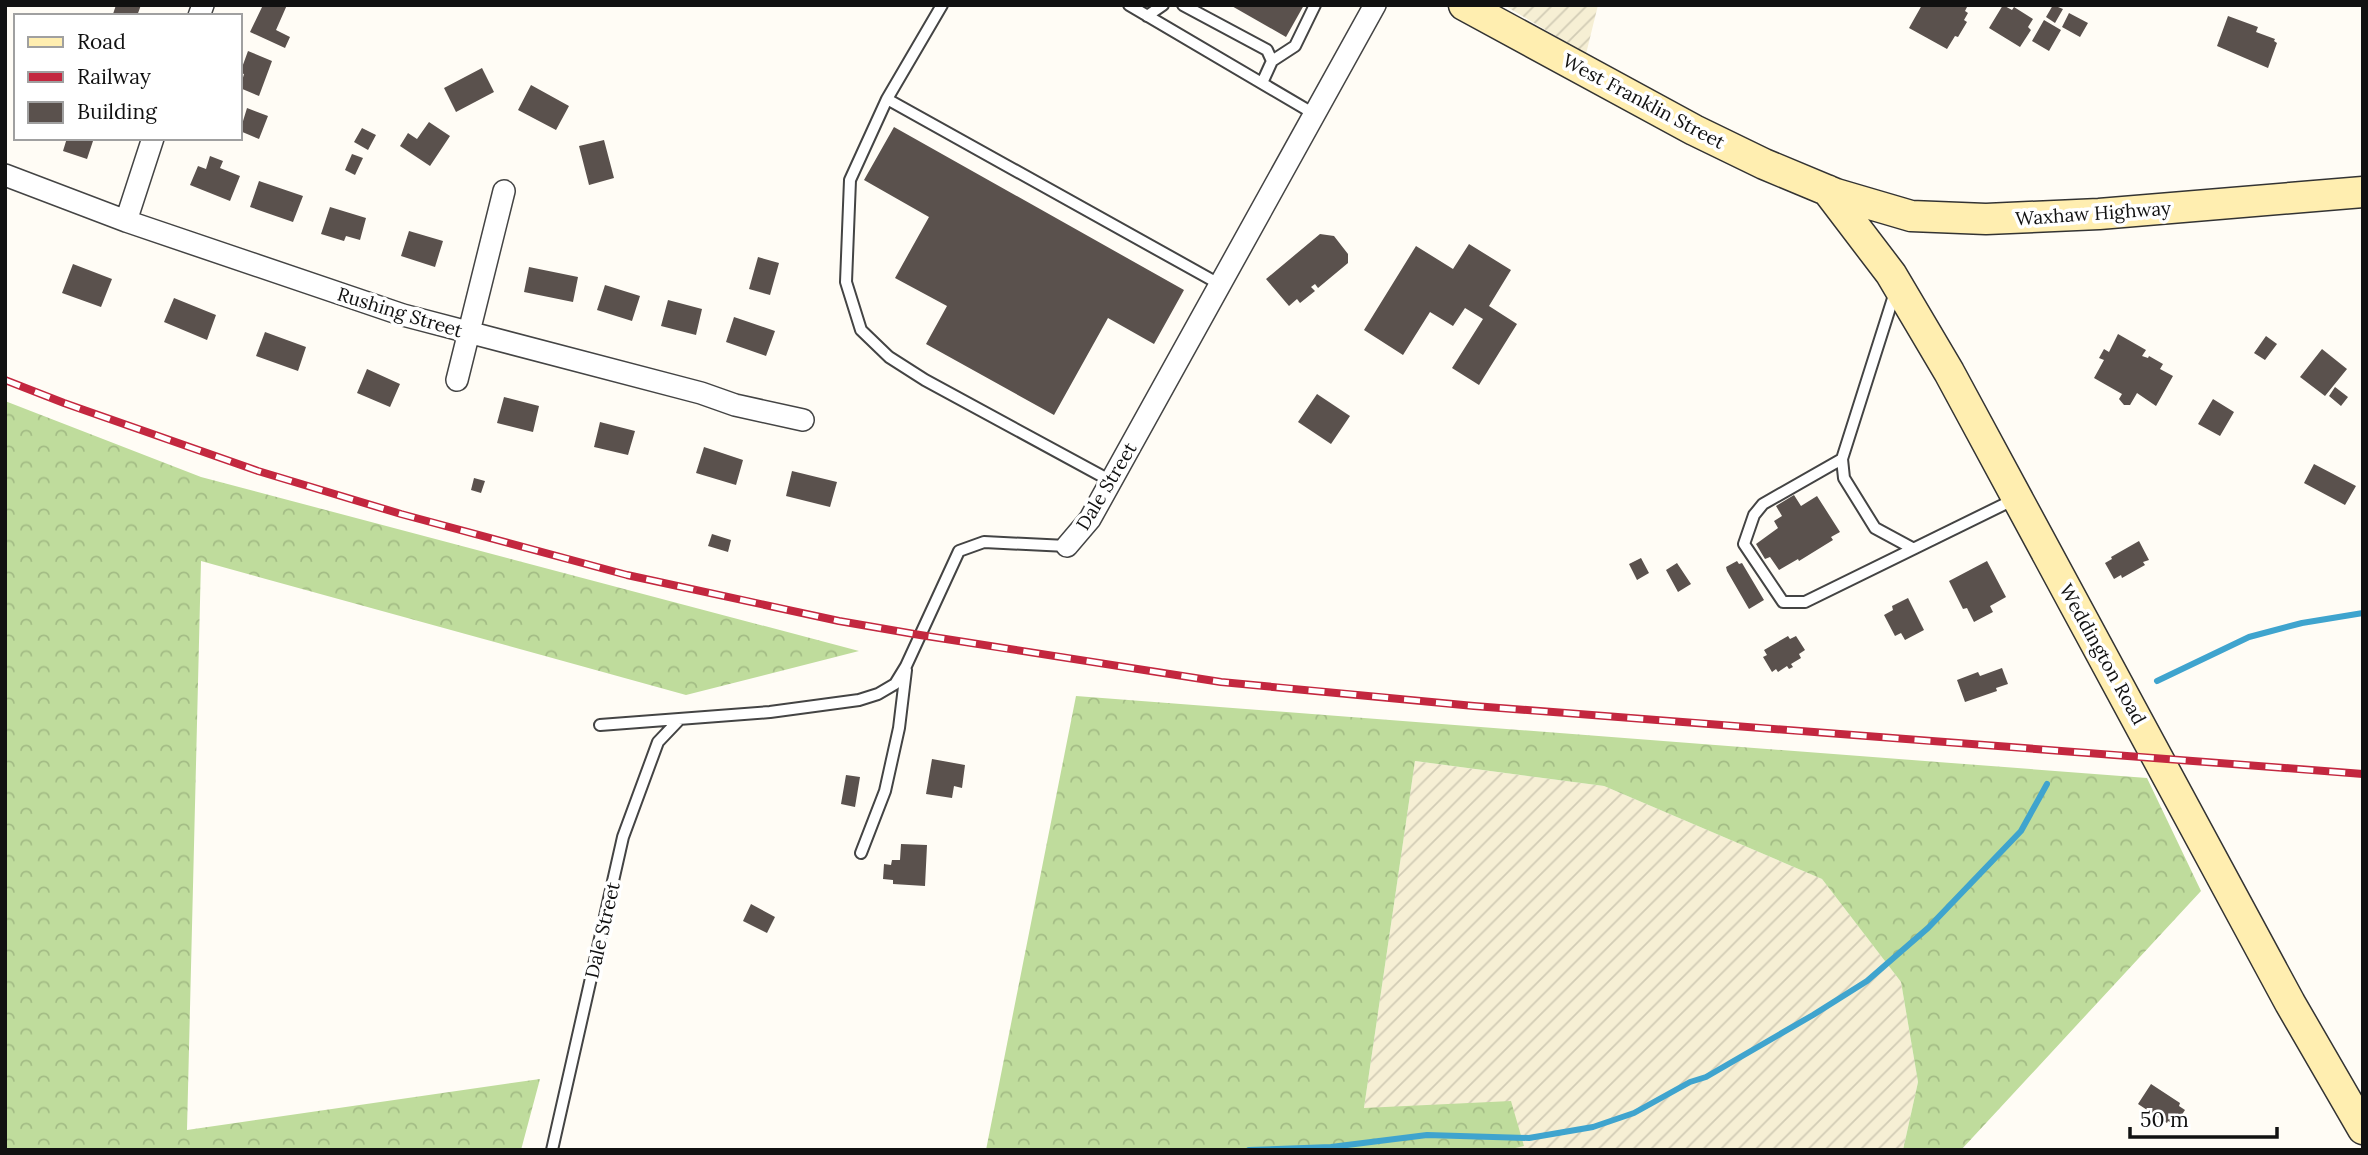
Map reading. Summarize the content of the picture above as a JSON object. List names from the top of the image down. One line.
{"streets":{"main road":["West Franklin Street","Waxhaw Highway","Weddington Road"],"street":["Rushing Street","Dale Street"]},"crossings":[["West Franklin Street","Waxhaw Highway"],["West Franklin Street","Weddington Road"],["Waxhaw Highway","Weddington Road"]],"legend":["Road","Railway","Building"],"scale_bar":"50 m"}
